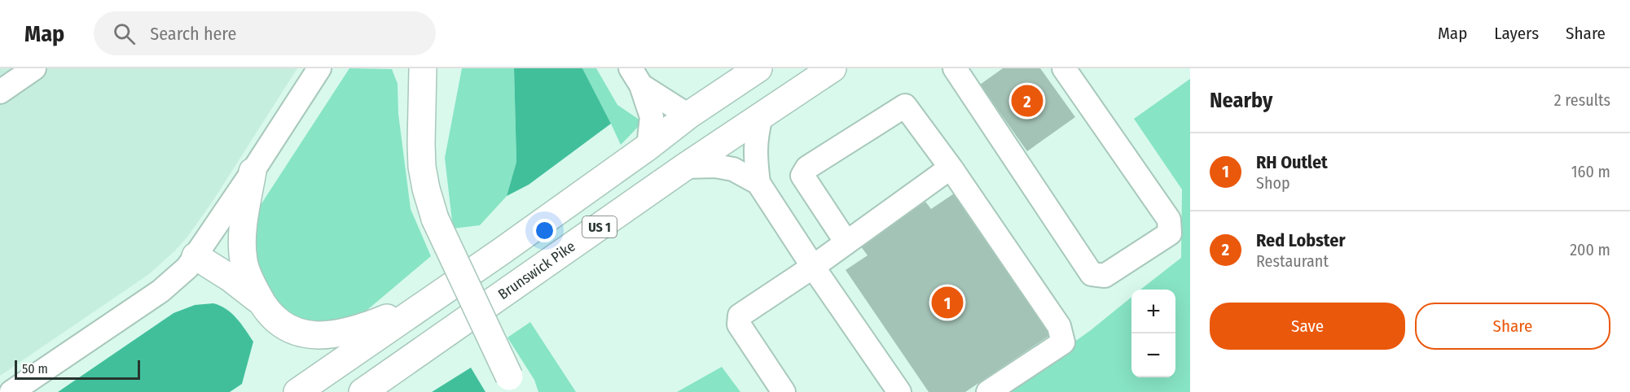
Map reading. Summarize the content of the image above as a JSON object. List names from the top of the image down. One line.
{"streets":{"highway":["US 1","Brunswick Pike"]},"scale_bar":"50 m","page":{"header":"Map","search":"Search here","nav":["Map","Layers","Share"],"heading":["Nearby","2 results"],"pins":["2","1"],"list":[{"mark":"1","name":"RH Outlet","note":"Shop","value":"160 m"},{"mark":"2","name":"Red Lobster","note":"Restaurant","value":"200 m"}],"buttons":["Save","Share"],"map_buttons":["+","−"],"scale":"50 m"}}
